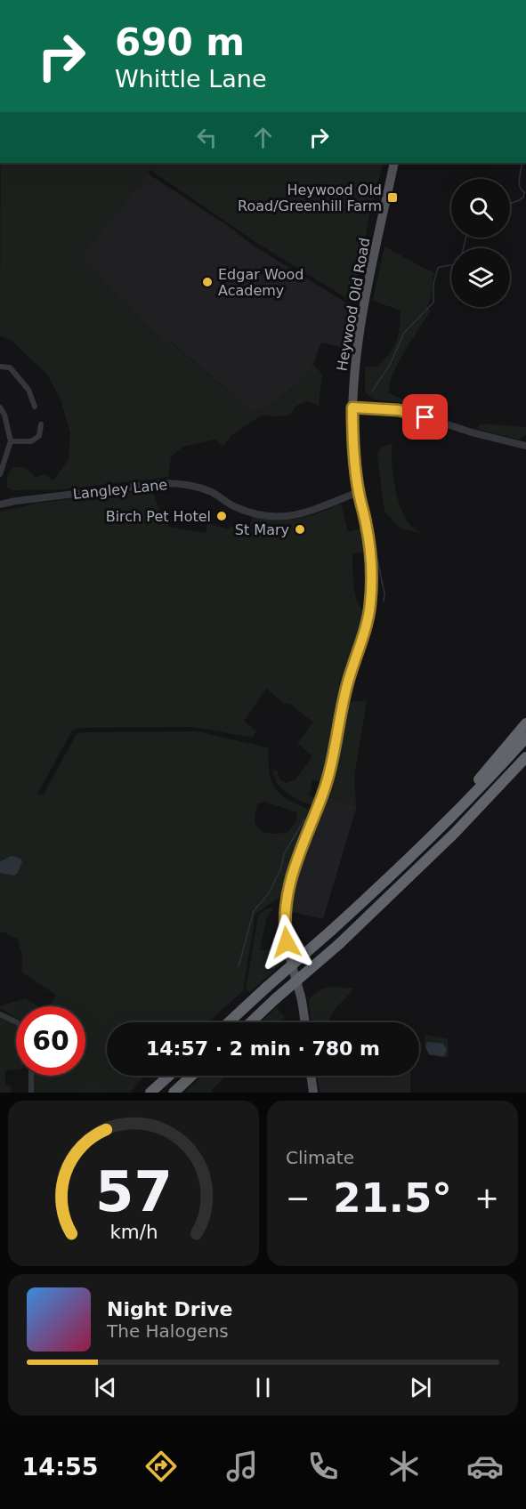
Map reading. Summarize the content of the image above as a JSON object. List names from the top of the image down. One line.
{"streets":{"main road":["Heywood Old Road"],"street":["Langley Lane"]},"crossings":[["Heywood Old Road","Langley Lane"]],"places":{"transit":["Heywood Old Road/Greenhill Farm"],"other":["Edgar Wood Academy","Birch Pet Hotel","St Mary"]},"page":{"turn":["690 m","Whittle Lane"],"limit":"60","trip":"14:57 · 2 min · 780 m","tile":"Climate","heat":["−","21.5°","+"],"song":["Night Drive","The Halogens"],"tabs":"14:55","gauge":["57","km/h"]}}
